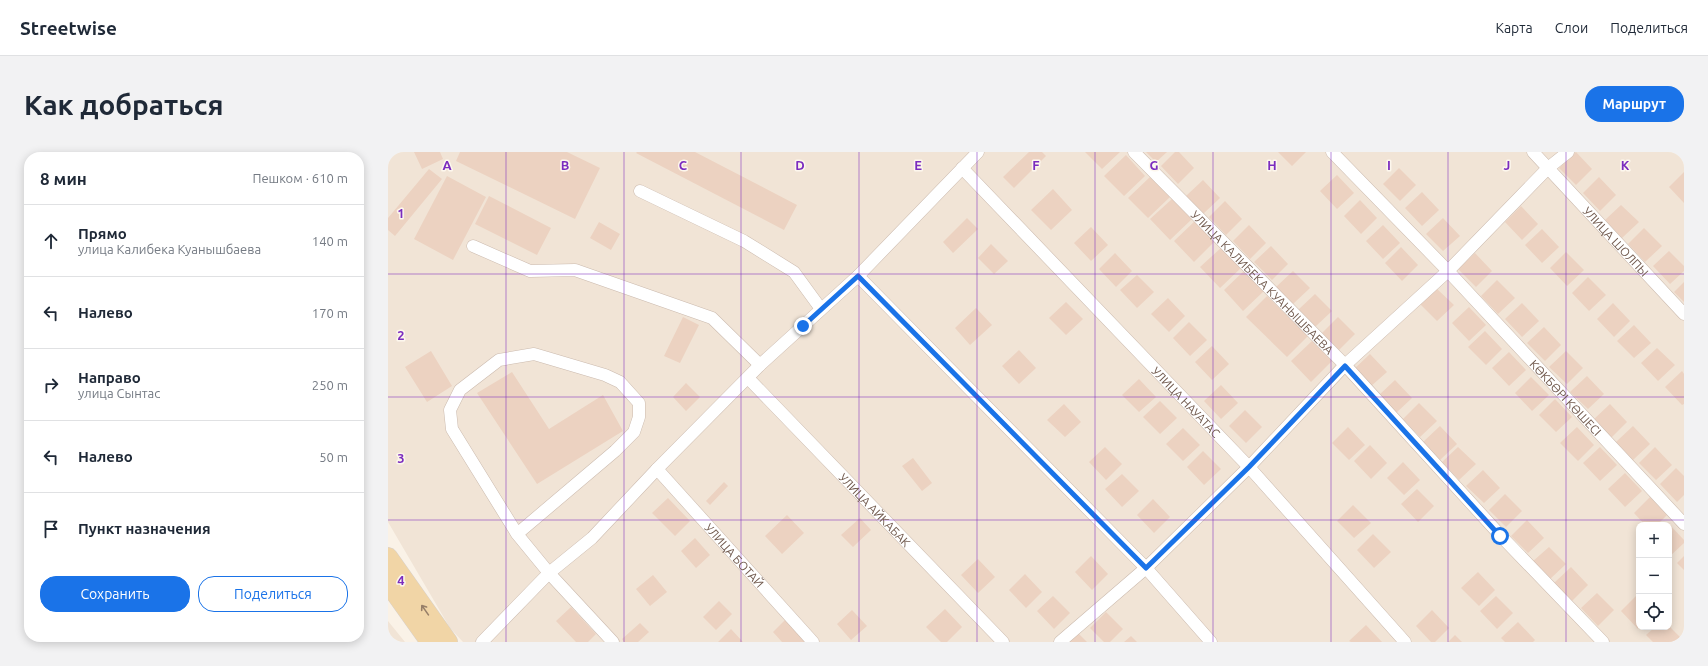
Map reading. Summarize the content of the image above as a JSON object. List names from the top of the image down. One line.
{"streets":{"street":["УЛИЦА ШОЛПЫ","УЛИЦА КАЛИБЕКА КУАНЫШБАЕВА","КӨКБӨРІ КӨШЕСІ","УЛИЦА НАУАТАС","УЛИЦА АЙКАБАК","УЛИЦА БОТАЙ"]},"page":{"header":"Streetwise","nav":["Карта","Слои","Поделиться"],"buttons":["Маршрут",["Сохранить","Поделиться"]],"title":"Как добраться","heading":["8 мин","Пешком · 610 m"],"list":[["Прямо","улица Калибека Куанышбаева","140 m"],["Налево","170 m"],["Направо","улица Сынтас","250 m"],["Налево","50 m"],"Пункт назначения"],"map_buttons":["+","−"]},"grid":{"columns":["A","B","C","D","E","F","G","H","I","J","K"],"rows":["1","2","3","4"]}}
